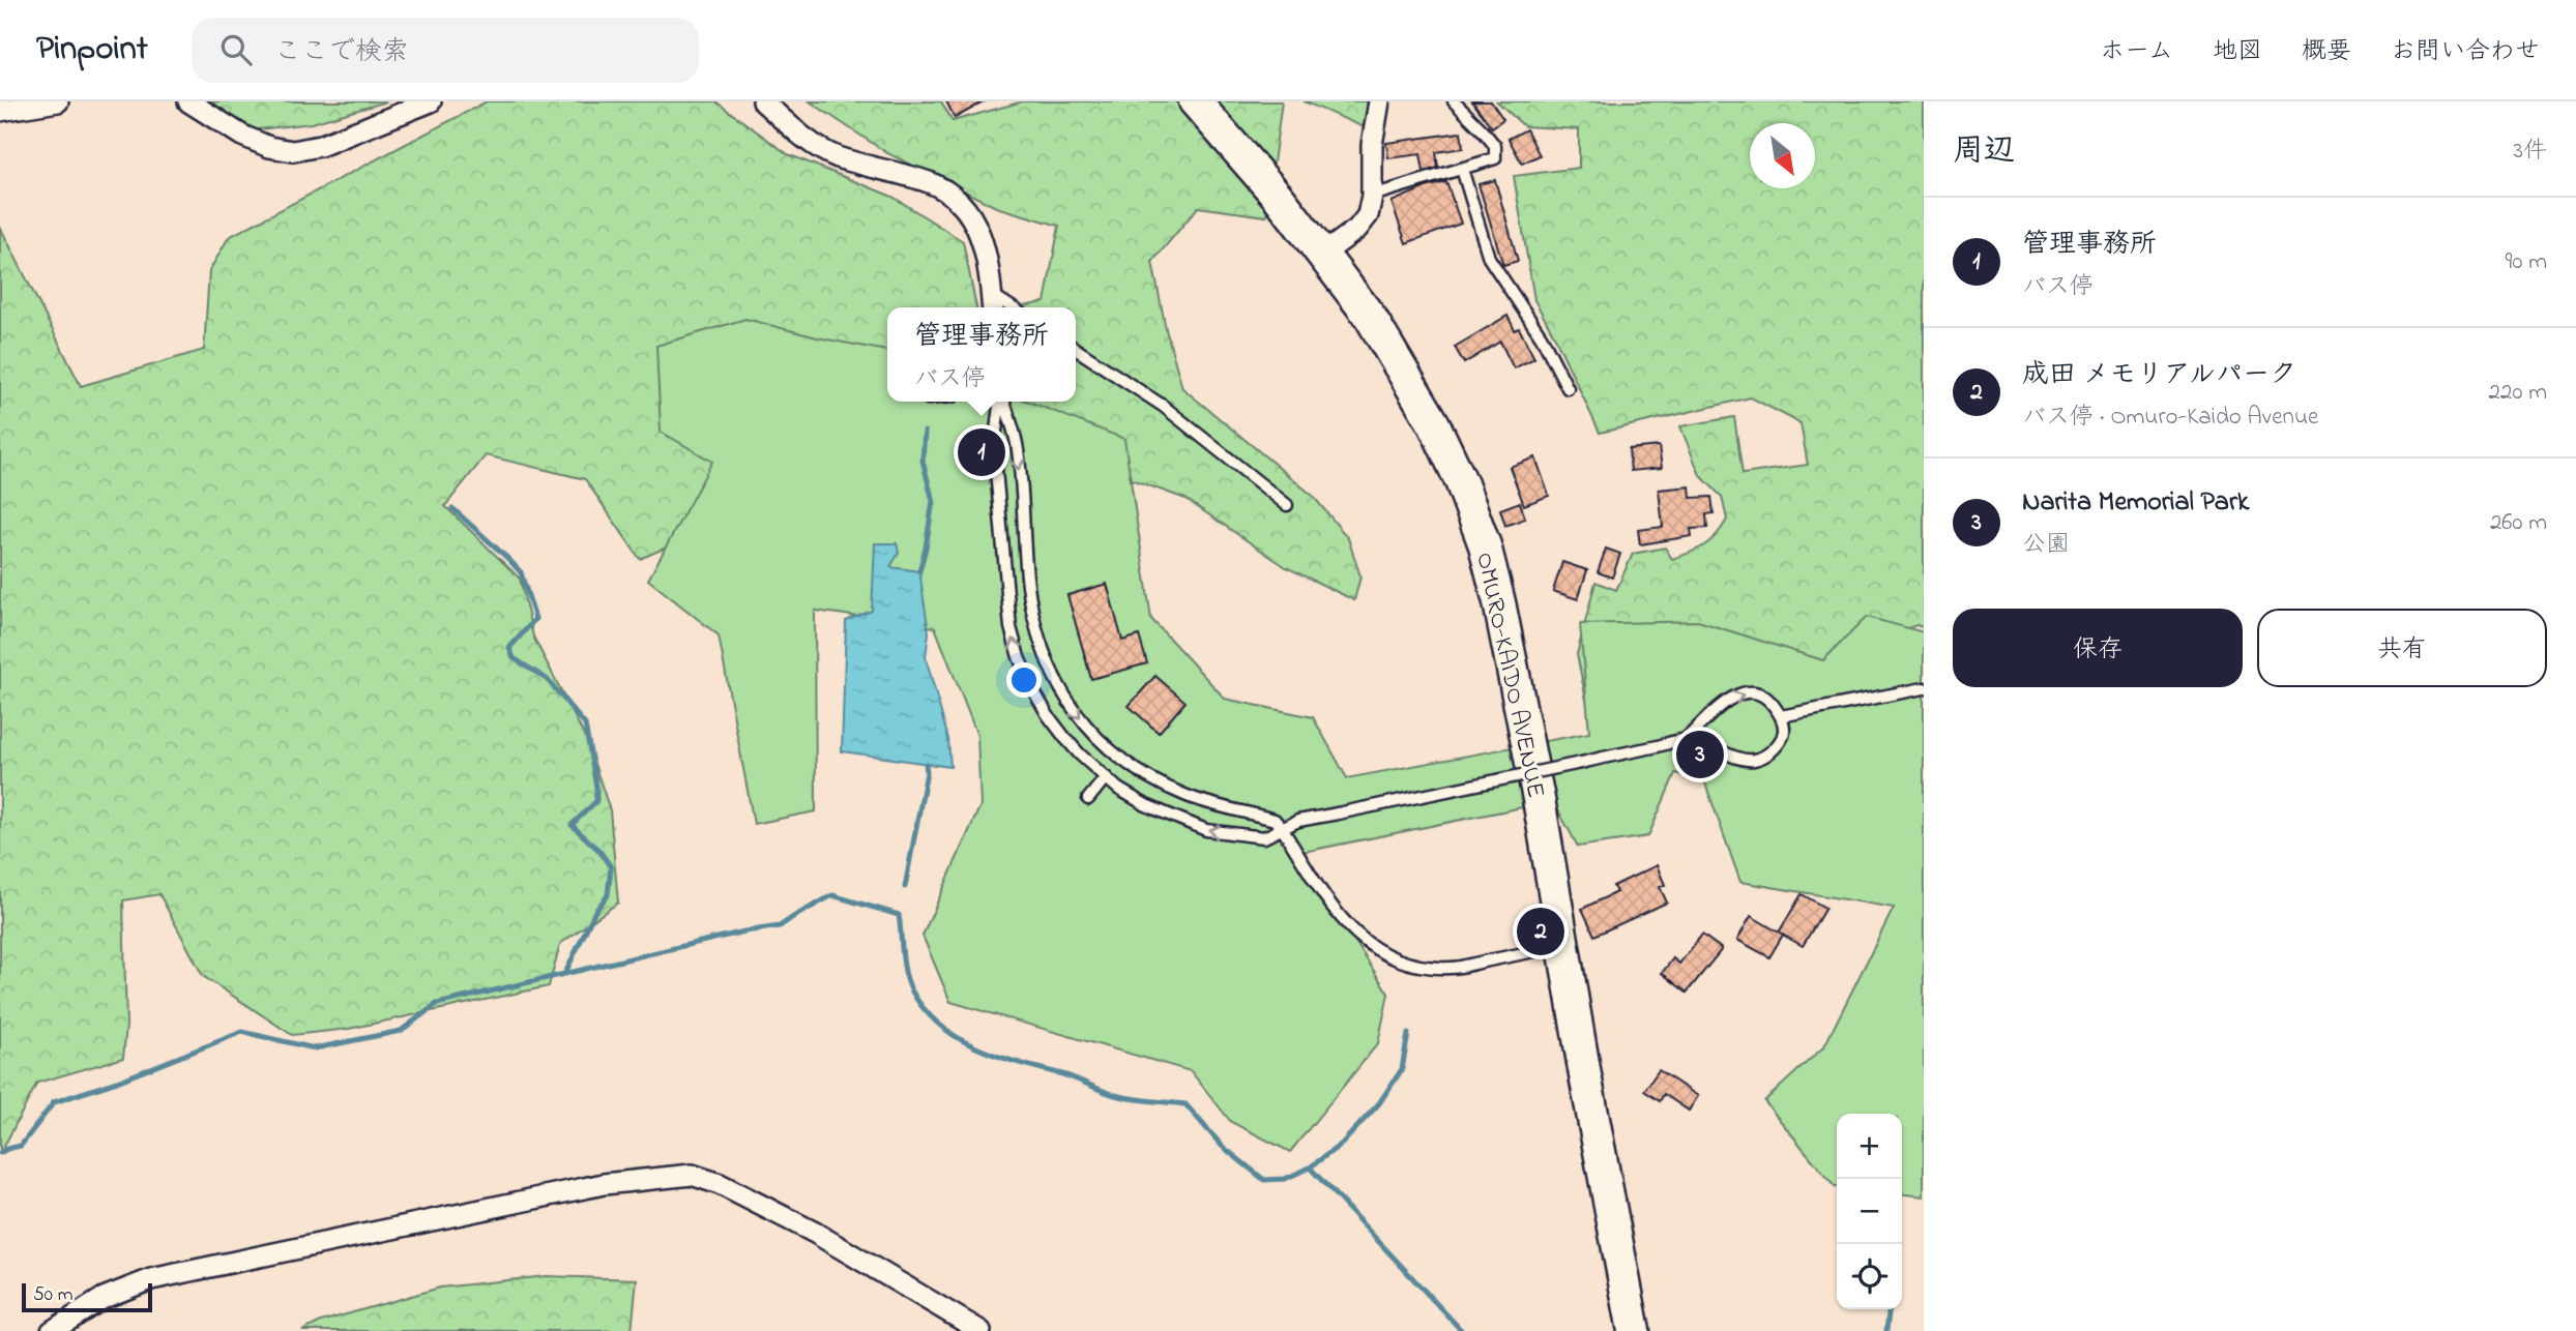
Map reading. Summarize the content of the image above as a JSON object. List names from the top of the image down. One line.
{"streets":{"main road":["OMURO-KAIDO AVENUE"]},"scale_bar":"50 m","north":"bottom right","page":{"header":"Pinpoint","search":"ここで検索","nav":["ホーム","地図","概要","お問い合わせ"],"heading":["周辺","3件"],"list":[{"mark":"1","name":"管理事務所","note":"バス停","value":"90 m"},{"mark":"2","name":"成田 メモリアルパーク","note":"バス停 · Omuro-Kaido Avenue","value":"220 m"},{"mark":"3","name":"Narita Memorial Park","note":"公園","value":"260 m"}],"popup":["管理事務所","バス停"],"pins":["1","3","2"],"buttons":["保存","共有"],"map_buttons":["+","−"],"scale":"50 m"}}
